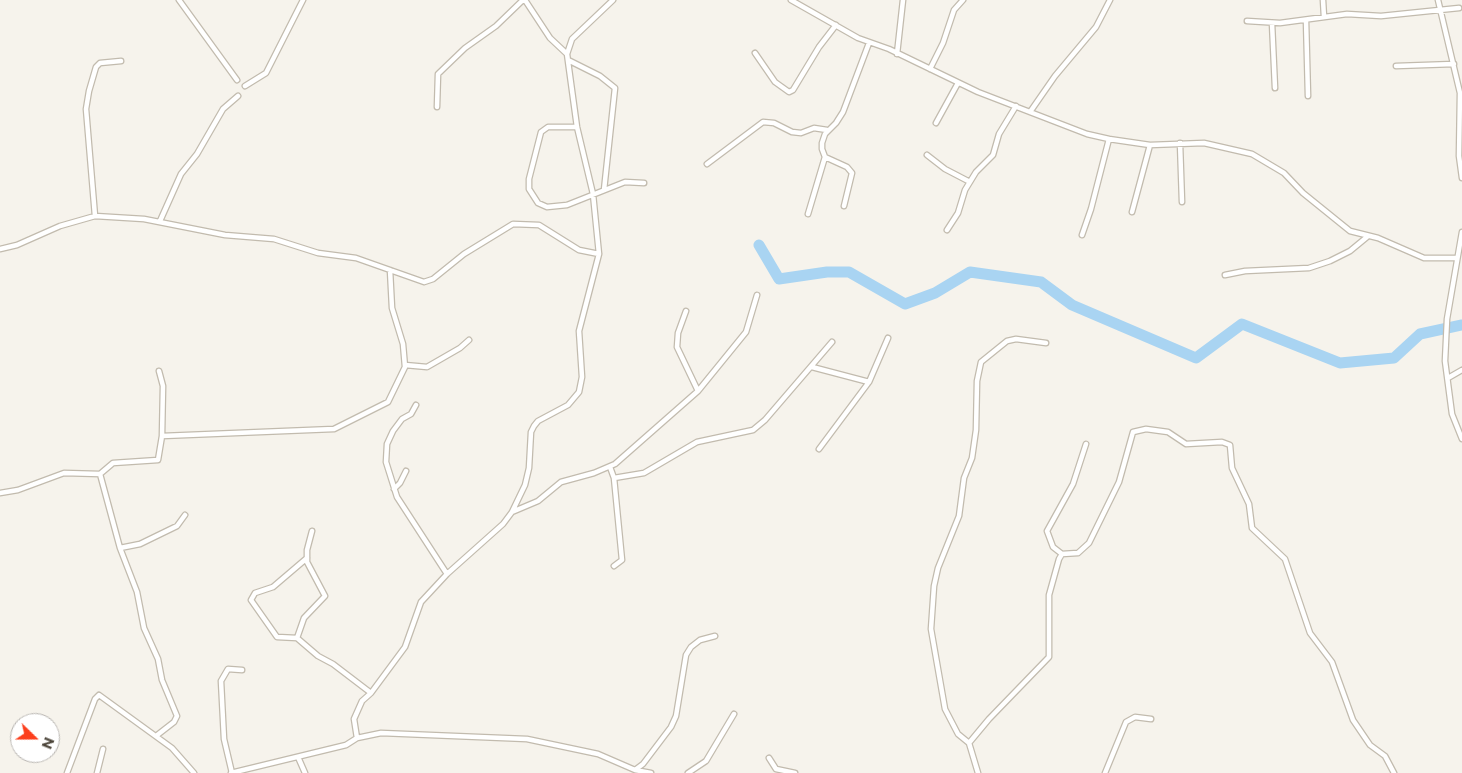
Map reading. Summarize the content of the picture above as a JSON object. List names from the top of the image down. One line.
{"north":"right"}
